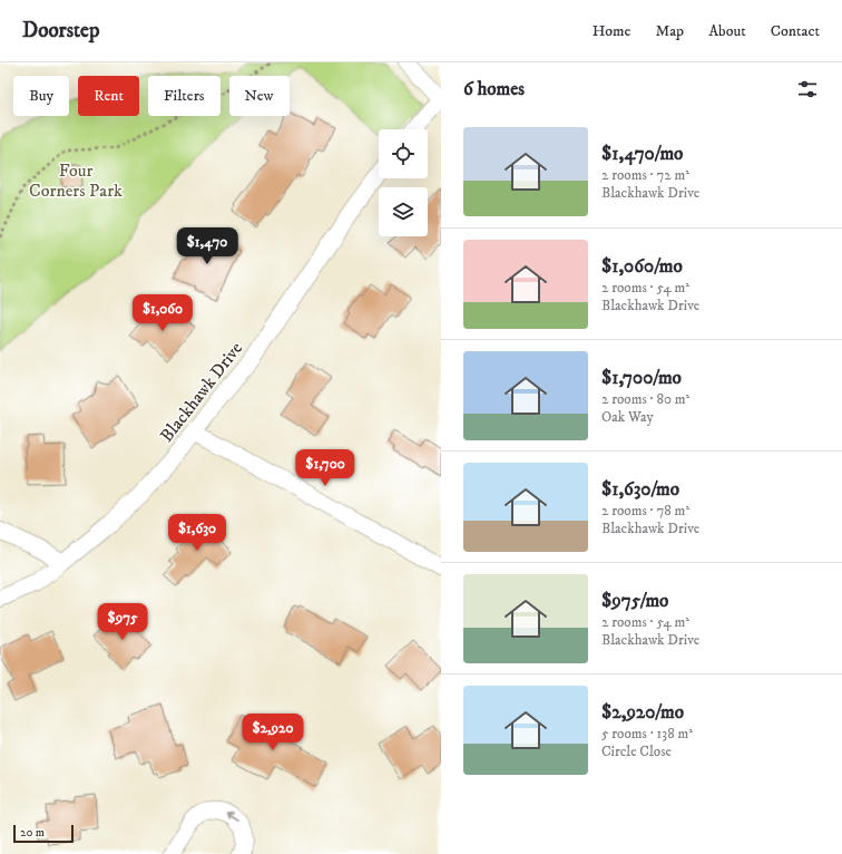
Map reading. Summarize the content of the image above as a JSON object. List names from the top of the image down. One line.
{"streets":{"street":["Blackhawk Drive"]},"parks":["Four Corners Park"],"scale_bar":"20 m","page":{"header":"Doorstep","nav":["Home","Map","About","Contact"],"heading":"6 homes","chip":["Buy","Rent","Filters","New"],"list":[{"name":"$1,470/mo","note":"2 rooms · 72 m² · Blackhawk Drive"},{"name":"$1,060/mo","note":"2 rooms · 54 m² · Blackhawk Drive"},{"name":"$1,700/mo","note":"2 rooms · 80 m² · Oak Way"},{"name":"$1,630/mo","note":"2 rooms · 78 m² · Blackhawk Drive"},{"name":"$975/mo","note":"2 rooms · 54 m² · Blackhawk Drive"},{"name":"$2,920/mo","note":"5 rooms · 138 m² · Circle Close"}],"price":["$1,470","$1,060","$1,700","$1,630","$975","$2,920"],"scale":"20 m"}}
